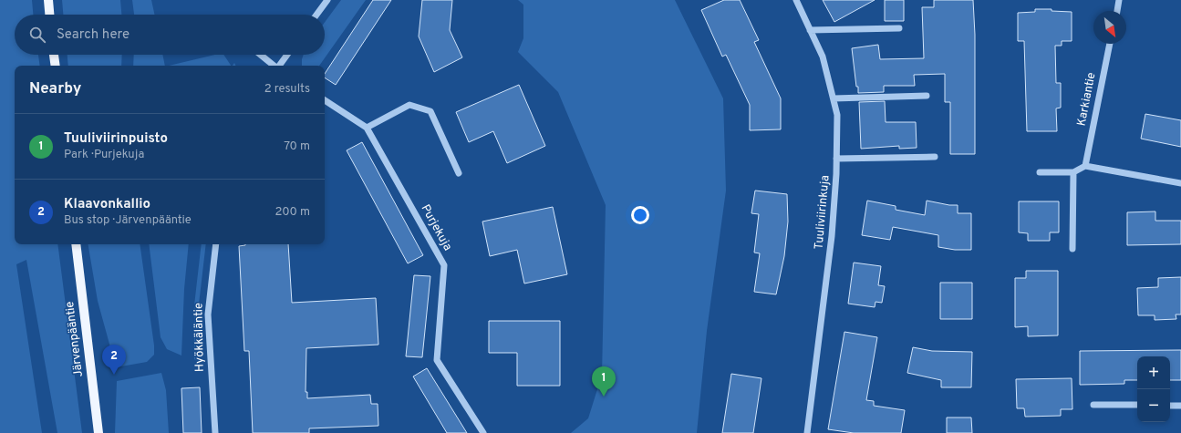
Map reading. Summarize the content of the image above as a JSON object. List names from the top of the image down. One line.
{"streets":{"main road":["Järvenpääntie"],"street":["Karkiantie","Tuuliviirinkuja","Purjekuja","Hyökkäläntie"]},"north":"bottom right","page":{"search":"Search here","heading":["Nearby","2 results"],"list":[{"mark":"1","name":"Tuuliviirinpuisto","note":"Park · Purjekuja","value":"70 m"},{"mark":"2","name":"Klaavonkallio","note":"Bus stop · Järvenpääntie","value":"200 m"}],"pins":["2","1"],"map_buttons":["+","−"]}}
